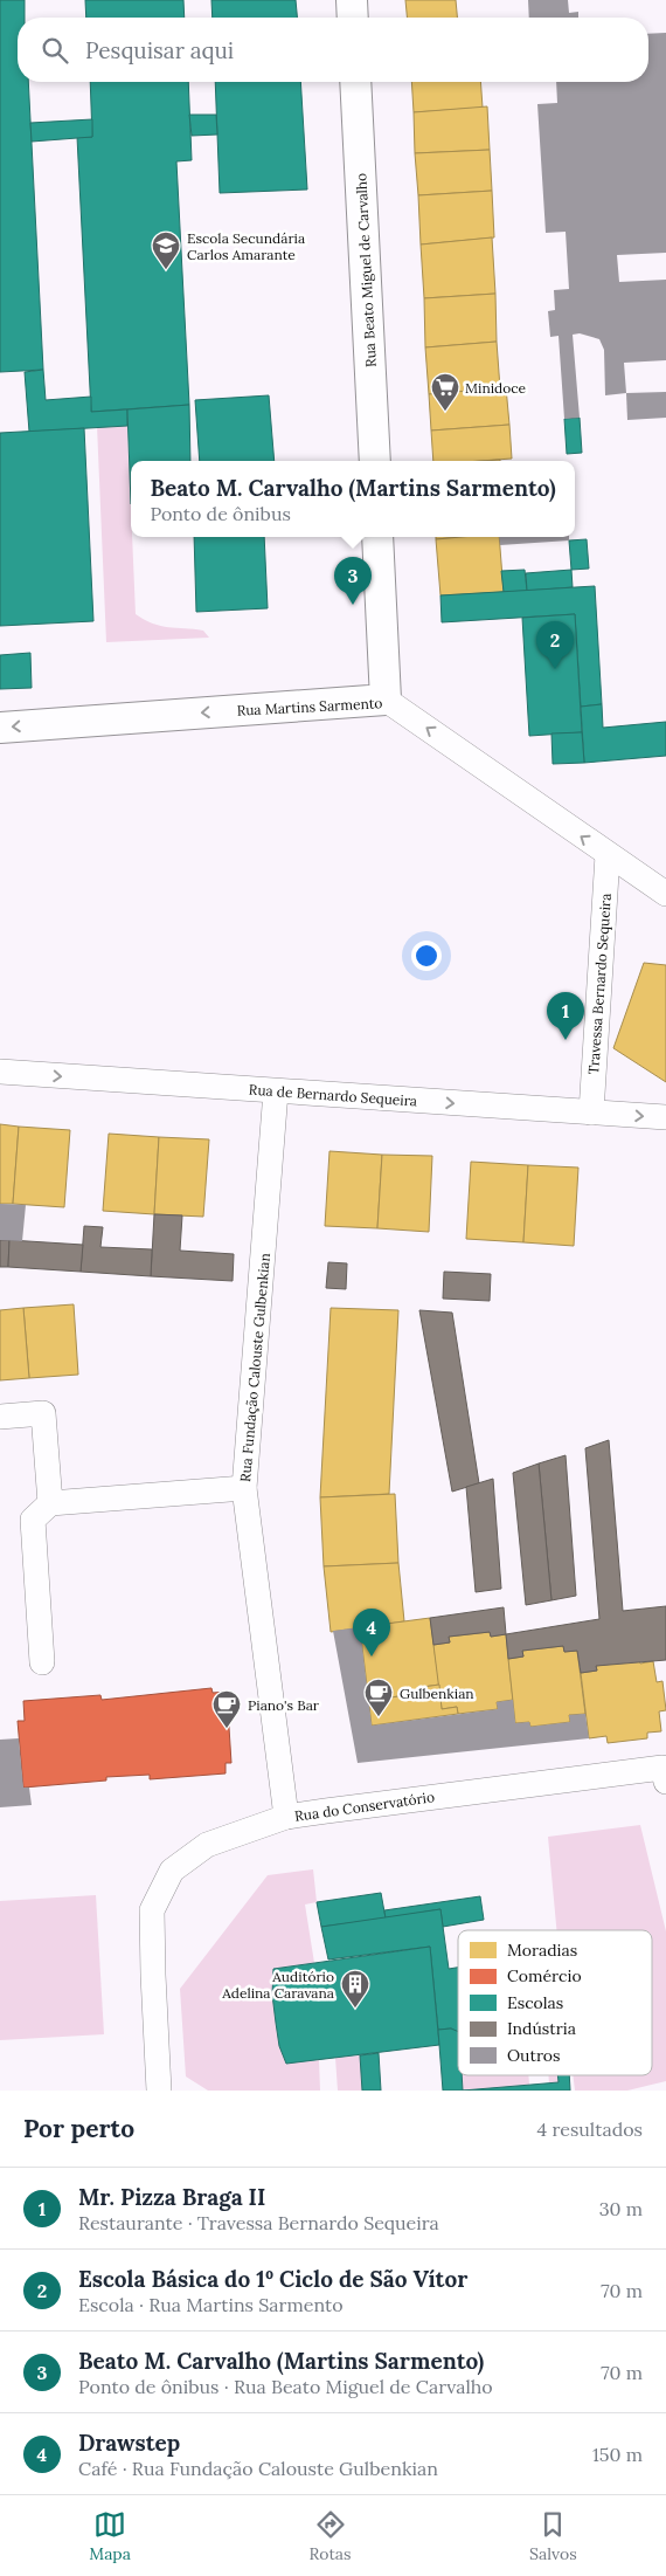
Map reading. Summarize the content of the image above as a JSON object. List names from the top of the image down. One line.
{"streets":{"street":["Rua Beato Miguel de Carvalho","Rua Martins Sarmento","Travessa Bernardo Sequeira","Rua de Bernardo Sequeira","Rua Fundação Calouste Gulbenkian","Rua do Conservatório"]},"crossings":[["Rua Martins Sarmento","Travessa Bernardo Sequeira"],["Travessa Bernardo Sequeira","Rua de Bernardo Sequeira"],["Rua de Bernardo Sequeira","Rua Fundação Calouste Gulbenkian"],["Rua Fundação Calouste Gulbenkian","Rua do Conservatório"]],"one_way":["Rua Martins Sarmento","Rua de Bernardo Sequeira"],"places":{"school or university":["Escola Secundária Carlos Amarante"],"supermarket":["Minidoce"],"cafe":["Gulbenkian","Piano's Bar"],"building":["Auditório Adelina Caravana"]},"legend":["Moradias","Comércio","Escolas","Indústria","Outros"],"page":{"search":"Pesquisar aqui","popup":["Beato M. Carvalho (Martins Sarmento)","Ponto de ônibus"],"pins":["3","2","1","4"],"heading":["Por perto","4 resultados"],"list":[{"mark":"1","name":"Mr. Pizza Braga II","note":"Restaurante · Travessa Bernardo Sequeira","value":"30 m"},{"mark":"2","name":"Escola Básica do 1º Ciclo de São Vítor","note":"Escola · Rua Martins Sarmento","value":"70 m"},{"mark":"3","name":"Beato M. Carvalho (Martins Sarmento)","note":"Ponto de ônibus · Rua Beato Miguel de Carvalho","value":"70 m"},{"mark":"4","name":"Drawstep","note":"Café · Rua Fundação Calouste Gulbenkian","value":"150 m"}],"nav":["Mapa","Rotas","Salvos"]}}
